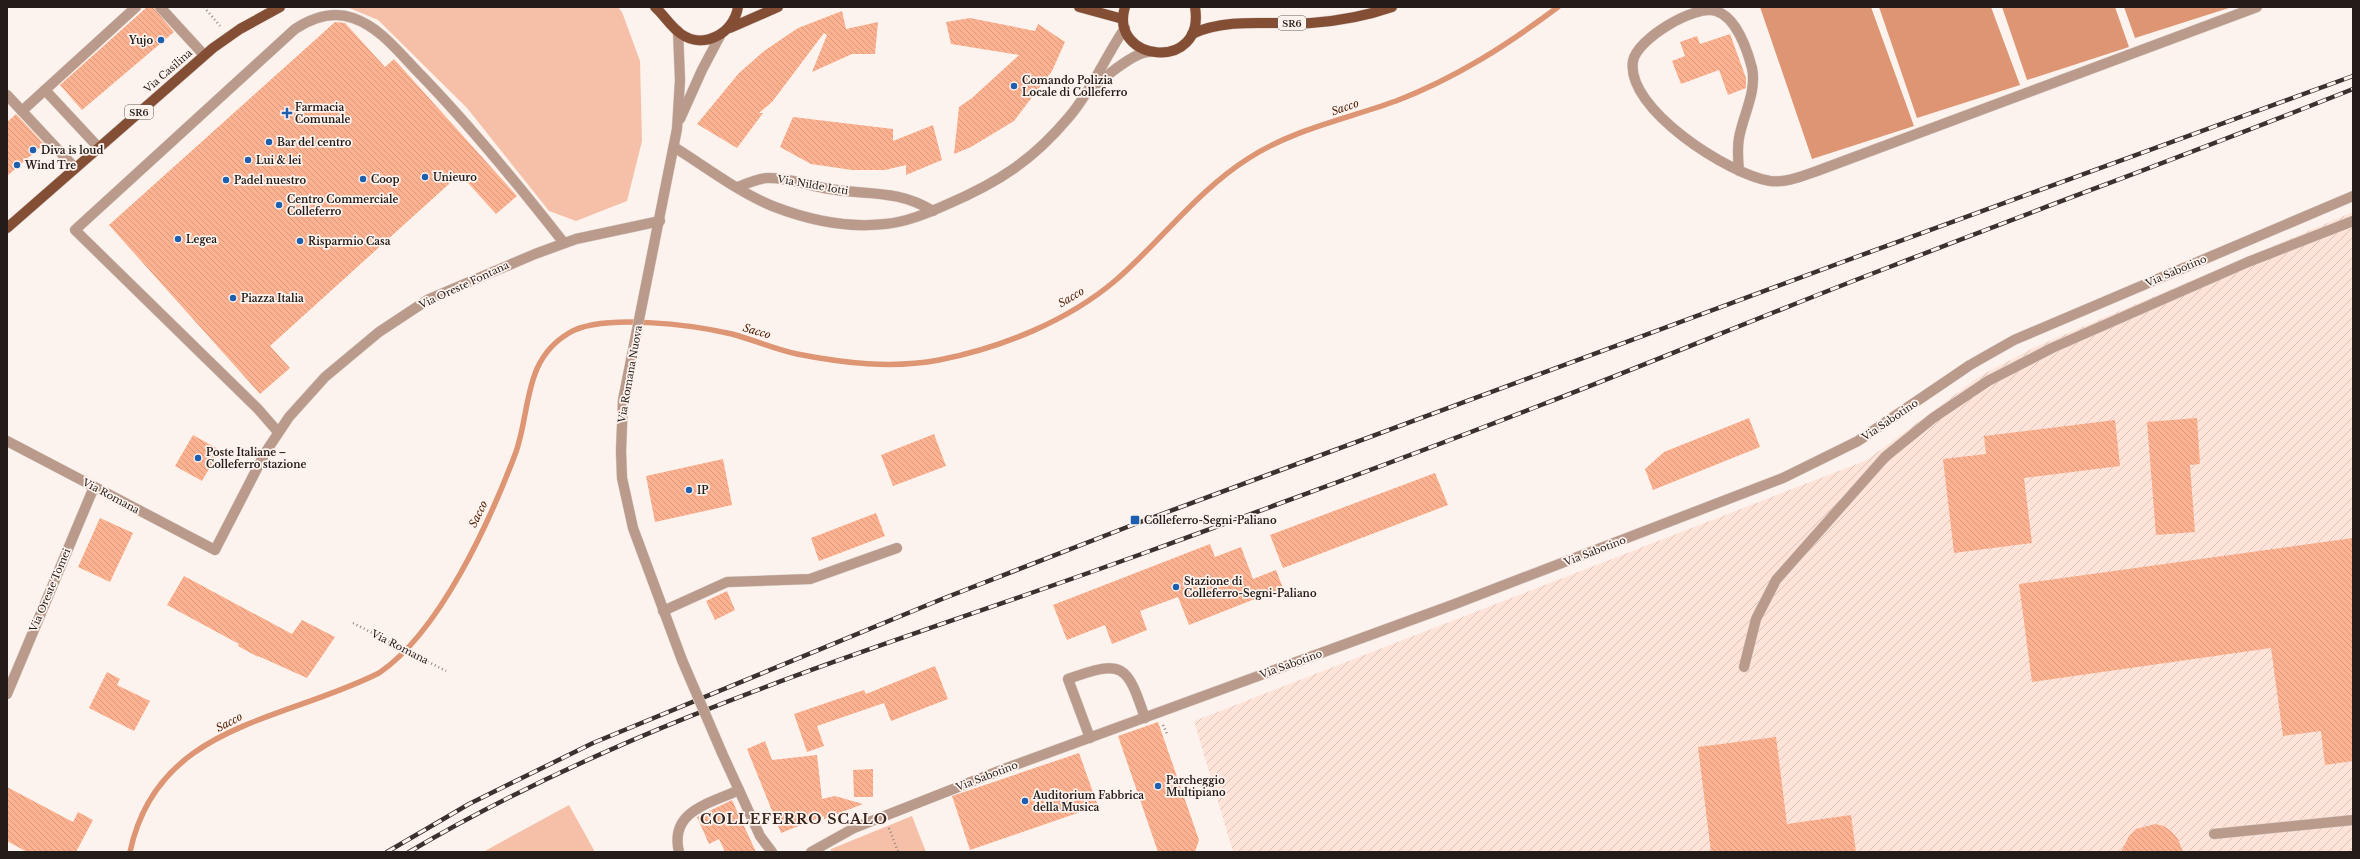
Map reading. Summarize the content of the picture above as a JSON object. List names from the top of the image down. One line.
{"streets":{"main road":["SR6","Via Casilina"],"street":["Via Nilde Iotti","Via Sabotino","Via Oreste Fontana","Via Romana Nuova","Via Romana","Via Oreste Tomei"]},"crossings":[["Via Oreste Fontana","Via Romana Nuova"],["Via Oreste Fontana","Via Romana"],["Via Romana","Via Oreste Tomei"]],"districts":["COLLEFERRO SCALO"],"water":["Sacco"],"places":{"other":["Yujo","Comando Polizia Locale di Colleferro","Bar del centro","Diva is loud","Lui & lei","Wind Tre","Unieuro","Coop","Padel nuestro","Centro Commerciale Colleferro","Legea","Risparmio Casa","Piazza Italia","Poste Italiane – Colleferro stazione","IP","Stazione di Colleferro-Segni-Paliano","Parcheggio Multipiano","Auditorium Fabbrica della Musica"],"health":["Farmacia Comunale"],"transit":["Colleferro-Segni-Paliano"]}}
